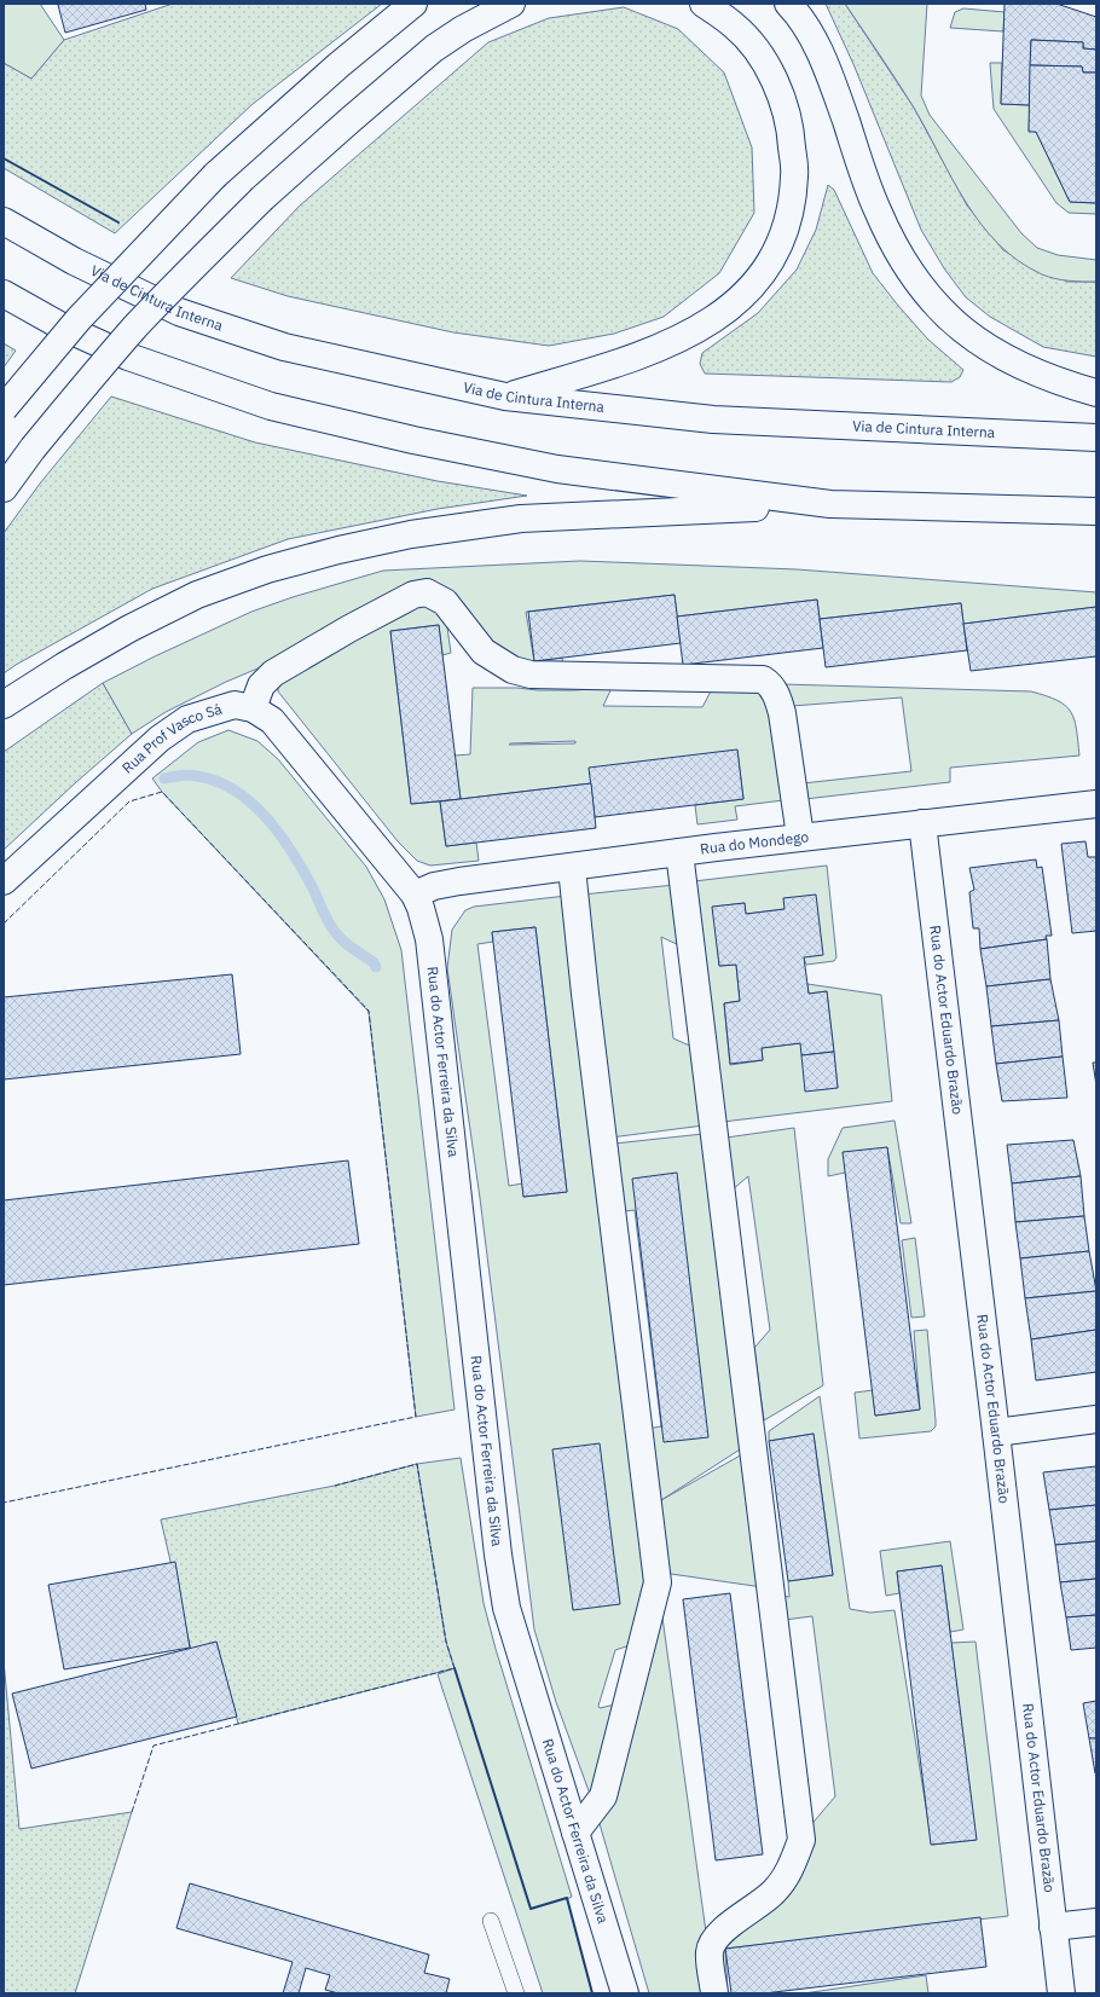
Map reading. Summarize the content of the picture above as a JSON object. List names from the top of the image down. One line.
{"streets":{"main road":["Via de Cintura Interna","Rua Prof Vasco Sá","Rua do Mondego","Rua do Actor Eduardo Brazão","Rua do Actor Ferreira da Silva"]},"crossings":[["Rua Prof Vasco Sá","Rua do Mondego"],["Rua Prof Vasco Sá","Rua do Actor Ferreira da Silva"],["Rua do Mondego","Rua do Actor Eduardo Brazão"],["Rua do Mondego","Rua do Actor Ferreira da Silva"]]}
